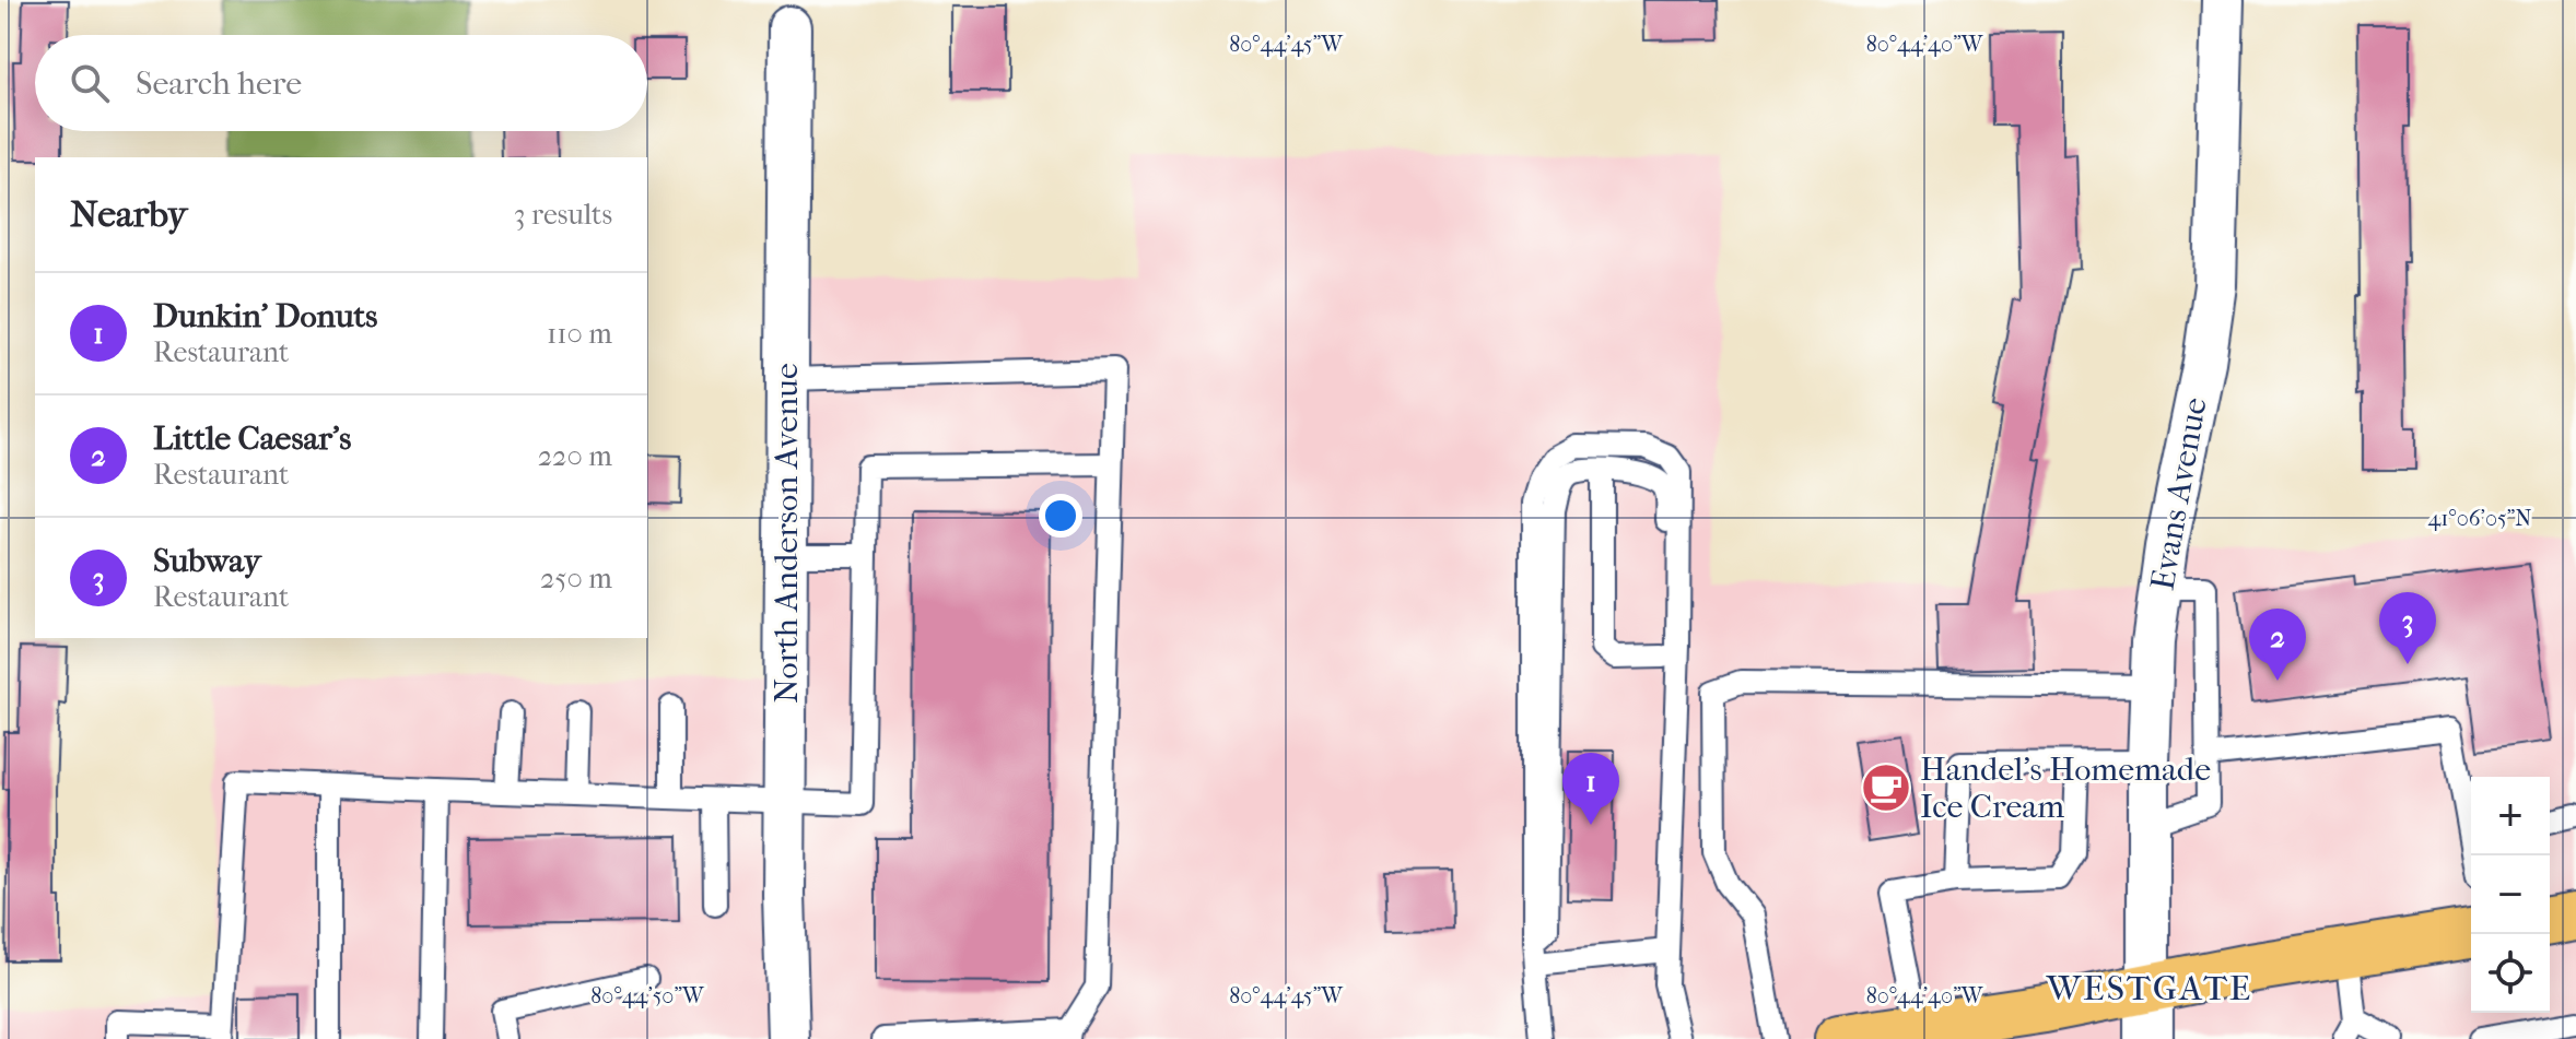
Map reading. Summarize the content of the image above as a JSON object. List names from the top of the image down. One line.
{"streets":{"street":["Evans Avenue","North Anderson Avenue"]},"districts":["WESTGATE"],"places":{"cafe":["Handel's Homemade Ice Cream"]},"page":{"search":"Search here","heading":["Nearby","3 results"],"list":[{"mark":"1","name":"Dunkin' Donuts","note":"Restaurant","value":"110 m"},{"mark":"2","name":"Little Caesar's","note":"Restaurant","value":"220 m"},{"mark":"3","name":"Subway","note":"Restaurant","value":"250 m"}],"pins":["3","2","1"],"map_buttons":["+","−"]},"coordinates":["80°44'45\"W","80°44'40\"W","41°06'05\"N","80°44'50\"W"]}
